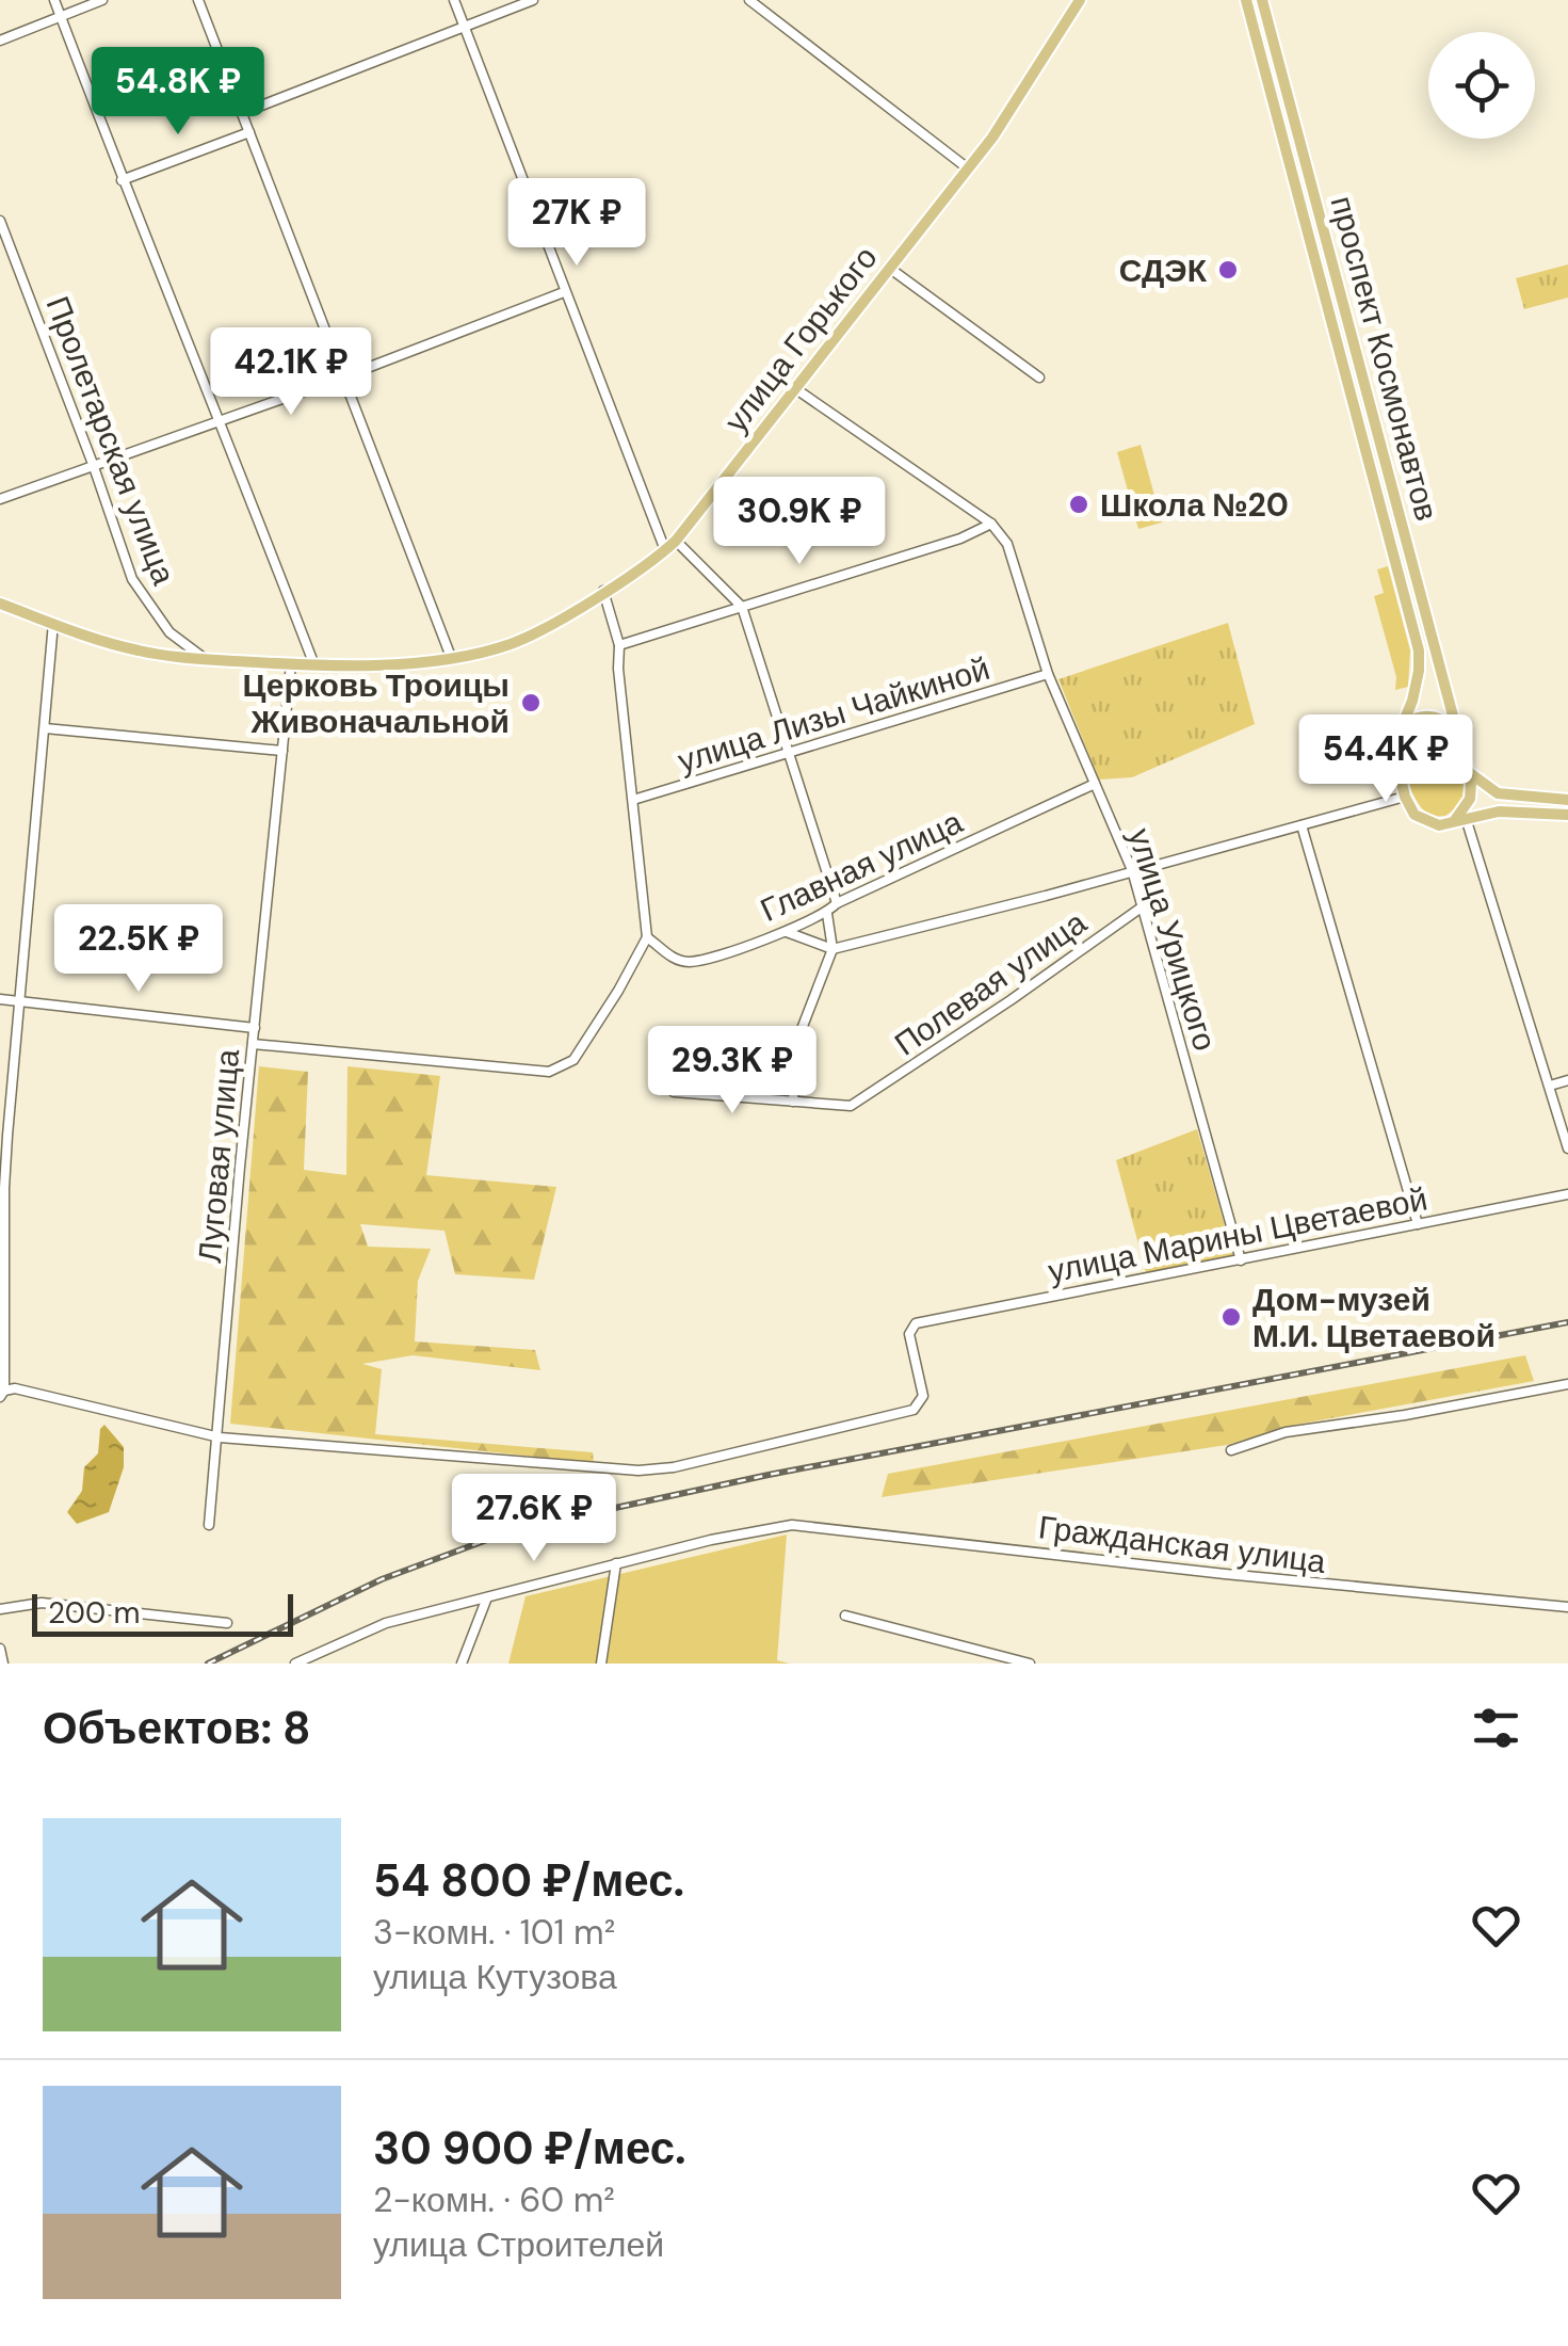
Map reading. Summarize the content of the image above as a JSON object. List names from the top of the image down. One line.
{"streets":{"main road":["улица Горького","проспект Космонавтов"],"street":["Пролетарская улица","улица Лизы Чайкиной","Главная улица","улица Урицкого","Полевая улица","Луговая улица","улица Марины Цветаевой","Гражданская улица"]},"crossings":[["улица Горького","Пролетарская улица"],["улица Горького","Луговая улица"],["улица Лизы Чайкиной","улица Урицкого"],["Главная улица","улица Урицкого"],["улица Урицкого","Полевая улица"],["улица Урицкого","улица Марины Цветаевой"],["Луговая улица","улица Марины Цветаевой"]],"places":["СДЭК","Школа №20","Церковь Троицы Живоначальной","Дом-музей М.И. Цветаевой"],"scale_bar":"200 m","page":{"price":["54.8K ₽","27K ₽","42.1K ₽","30.9K ₽","54.4K ₽","22.5K ₽","29.3K ₽","27.6K ₽"],"scale":"200 m","heading":"Объектов: 8","list":[{"name":"54 800 ₽/мес.","note":"3-комн. · 101 m² · улица Кутузова"},{"name":"30 900 ₽/мес.","note":"2-комн. · 60 m² · улица Строителей"}]}}
